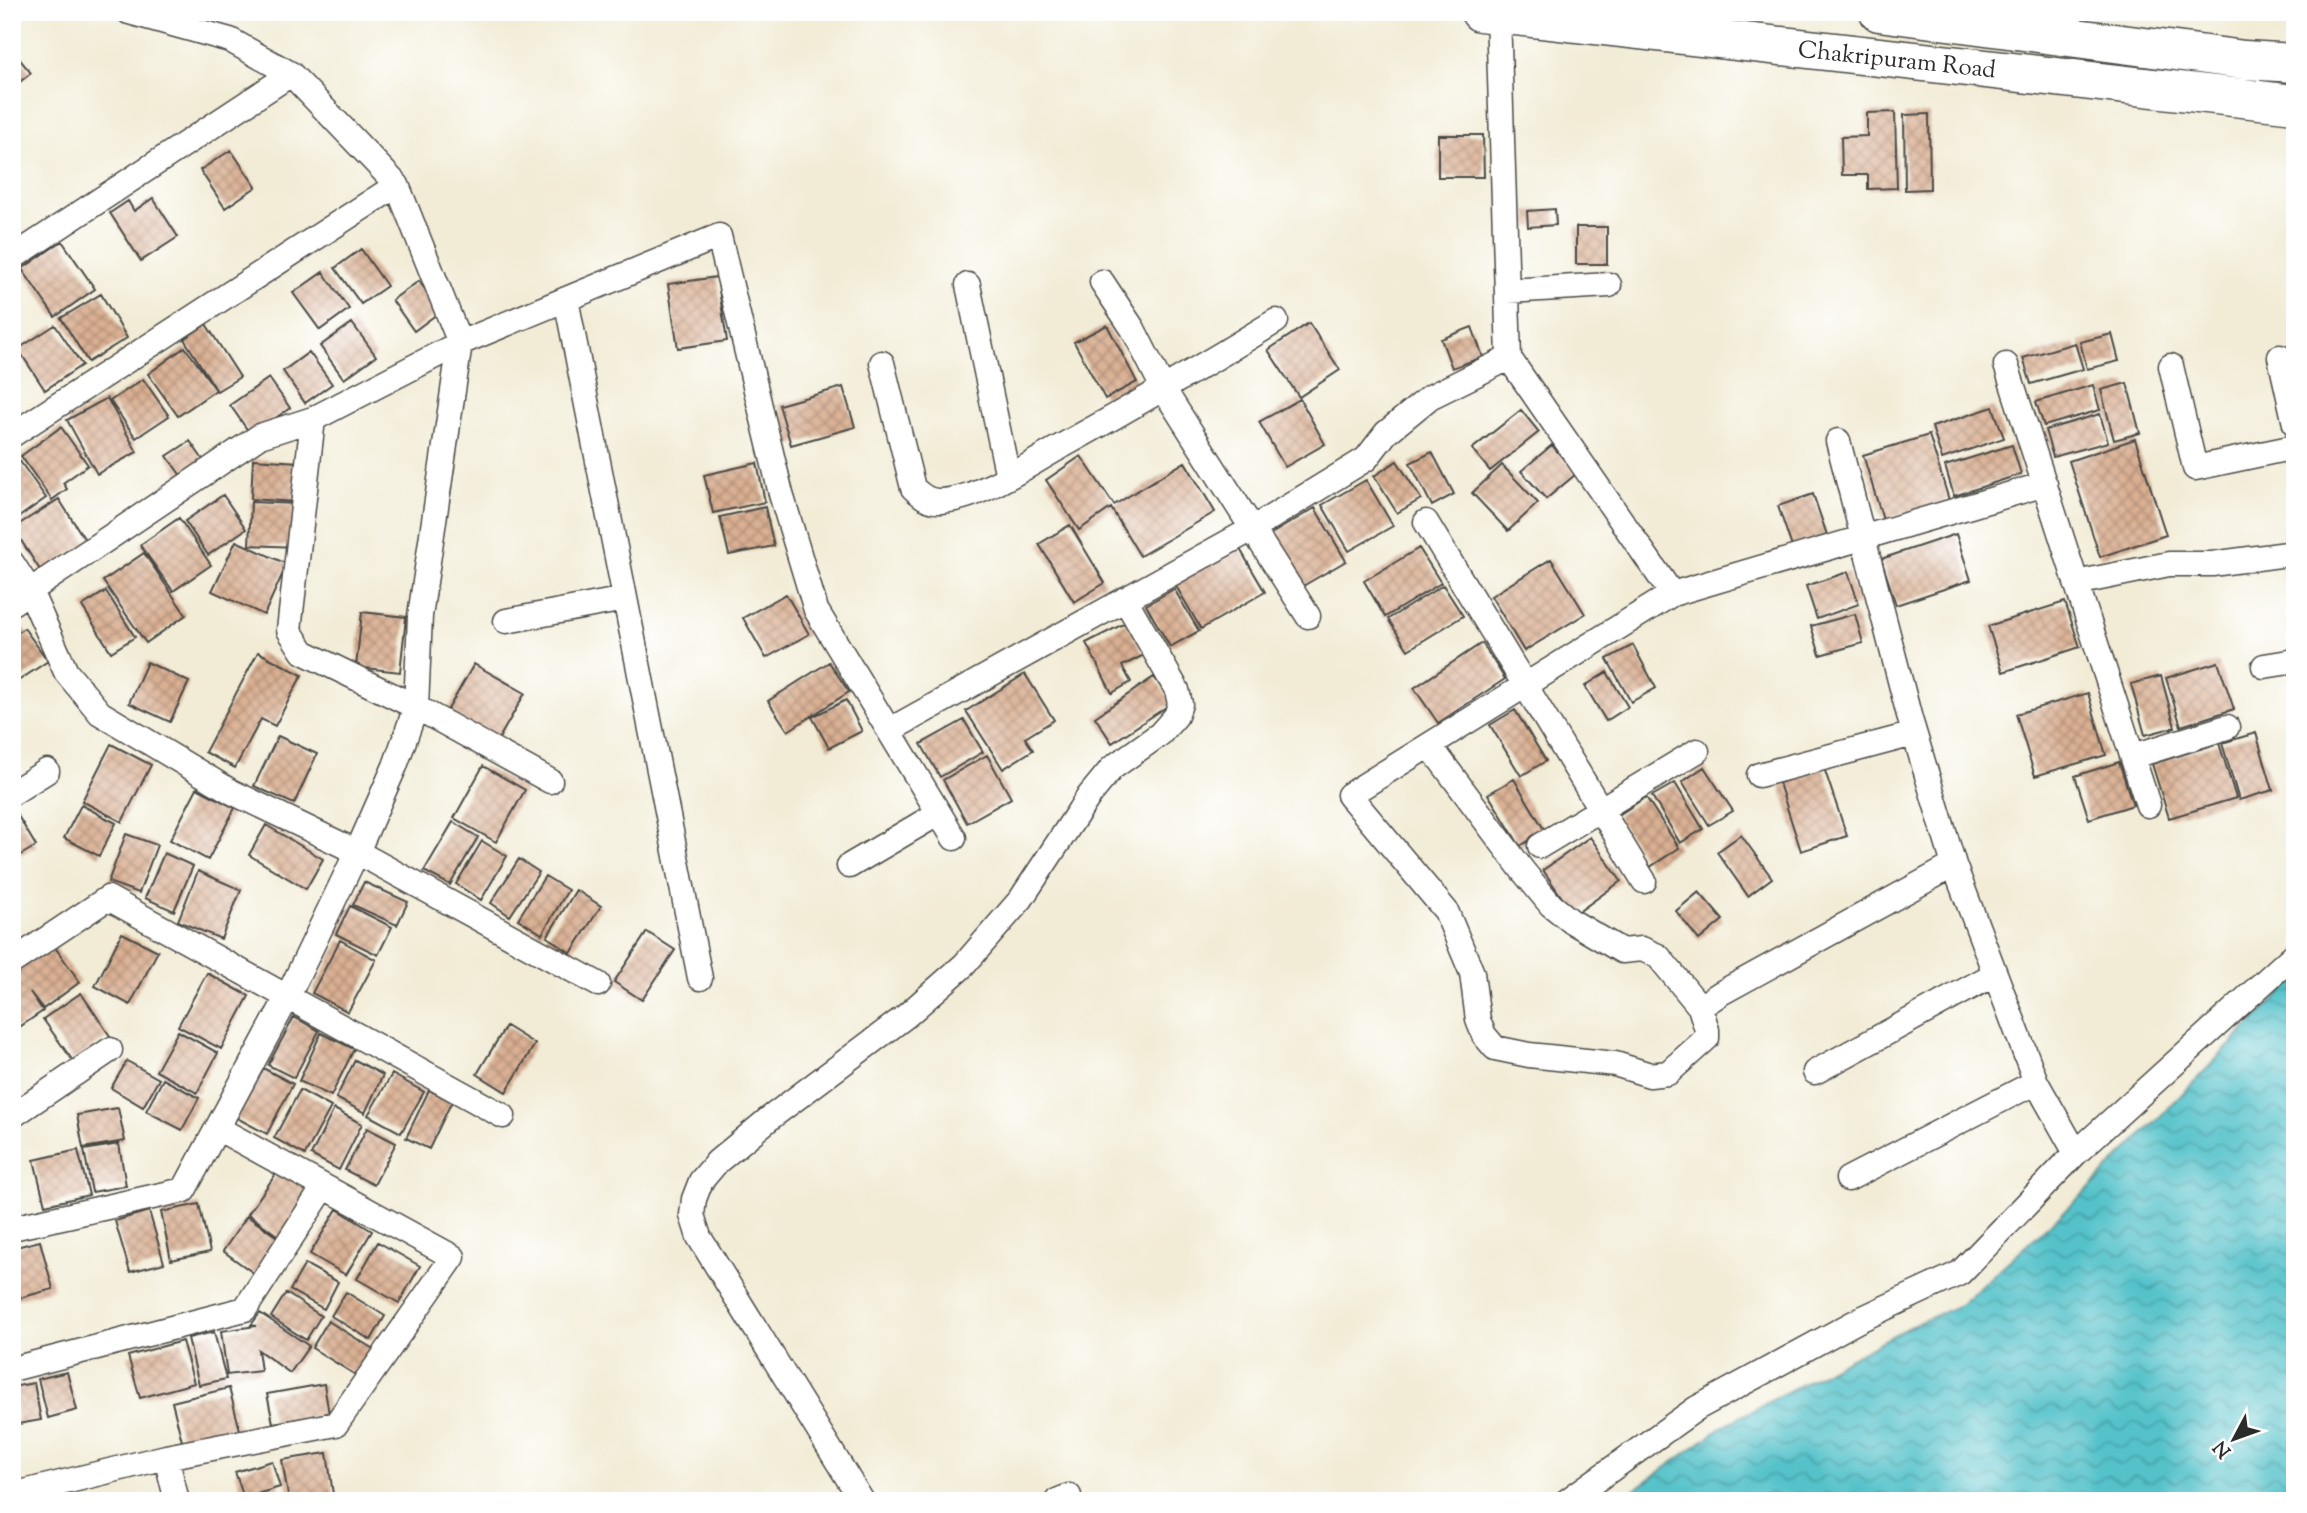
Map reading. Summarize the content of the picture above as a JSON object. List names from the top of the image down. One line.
{"streets":{"main road":["Chakripuram Road"]},"north":"bottom left"}
